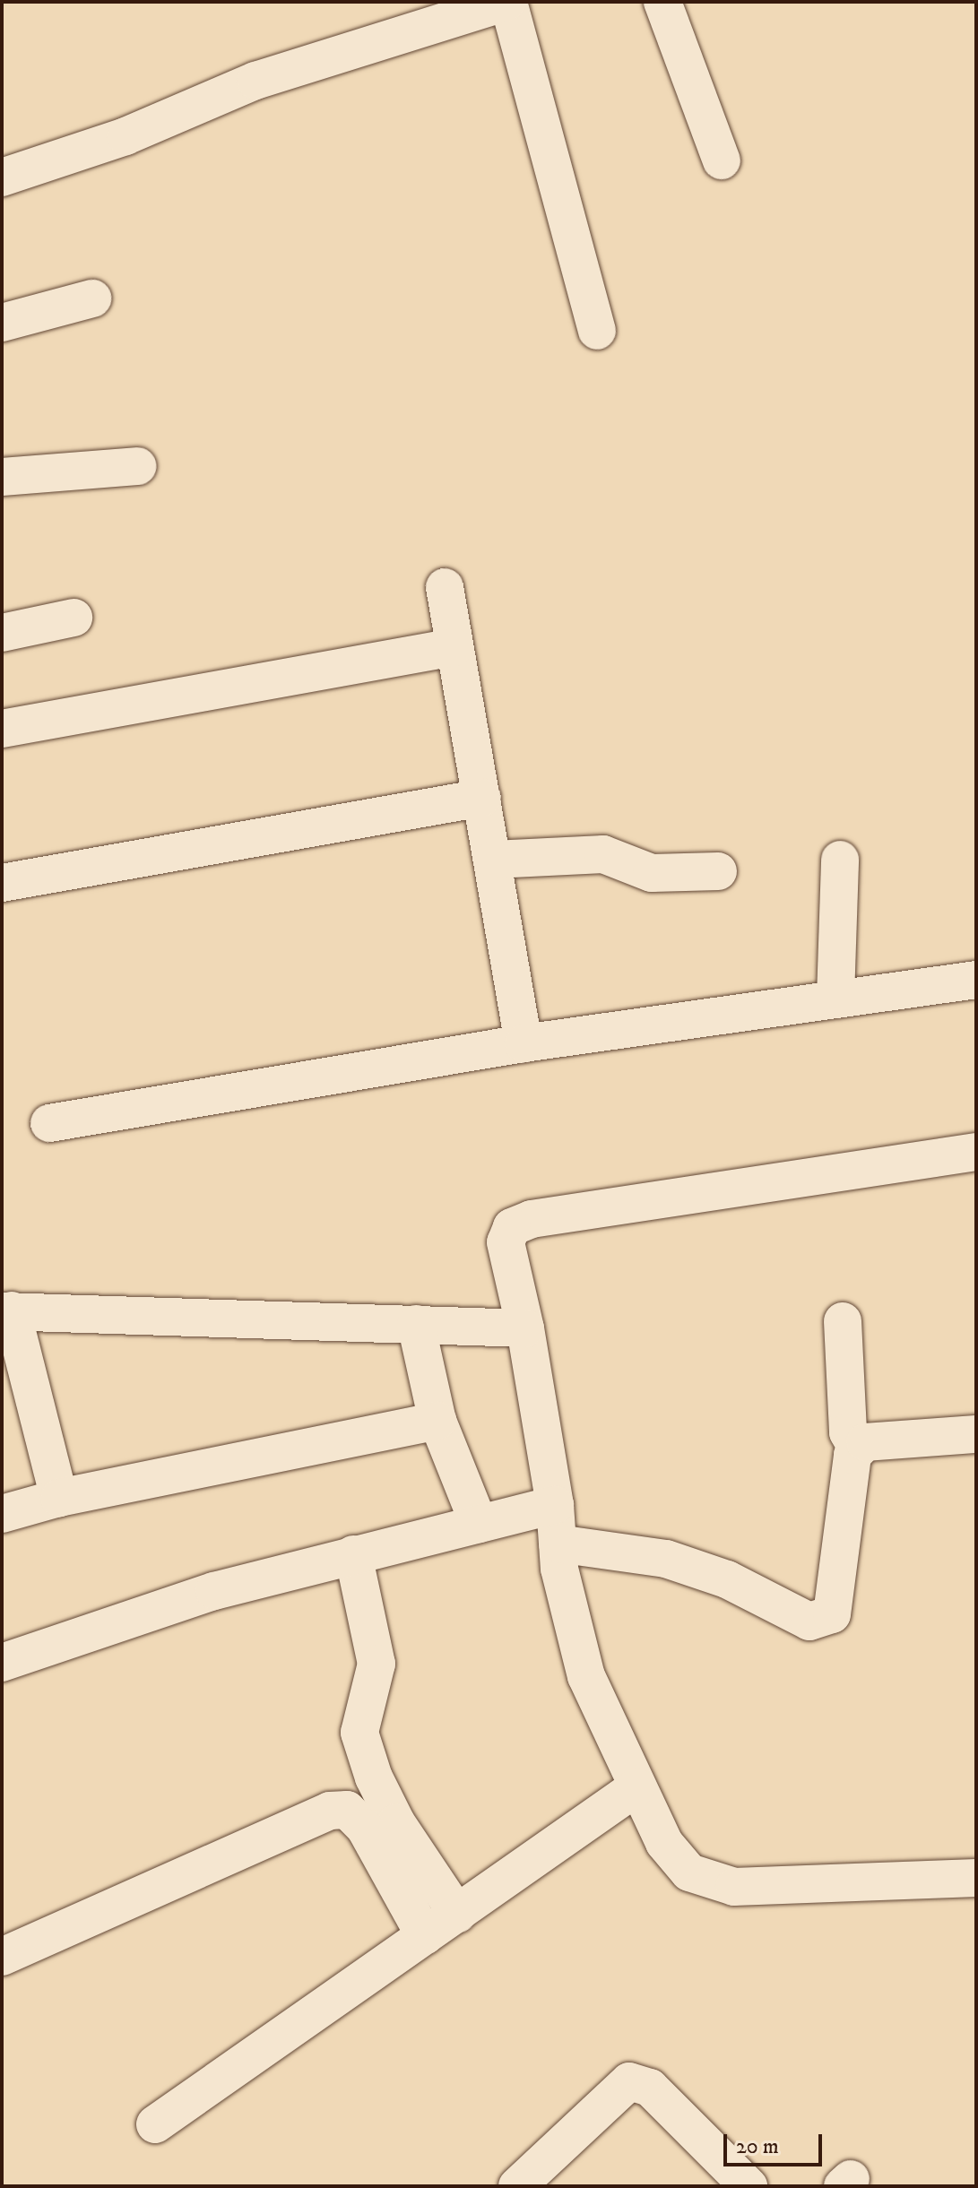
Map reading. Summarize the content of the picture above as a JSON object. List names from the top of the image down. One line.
{"scale_bar":"20 m"}
